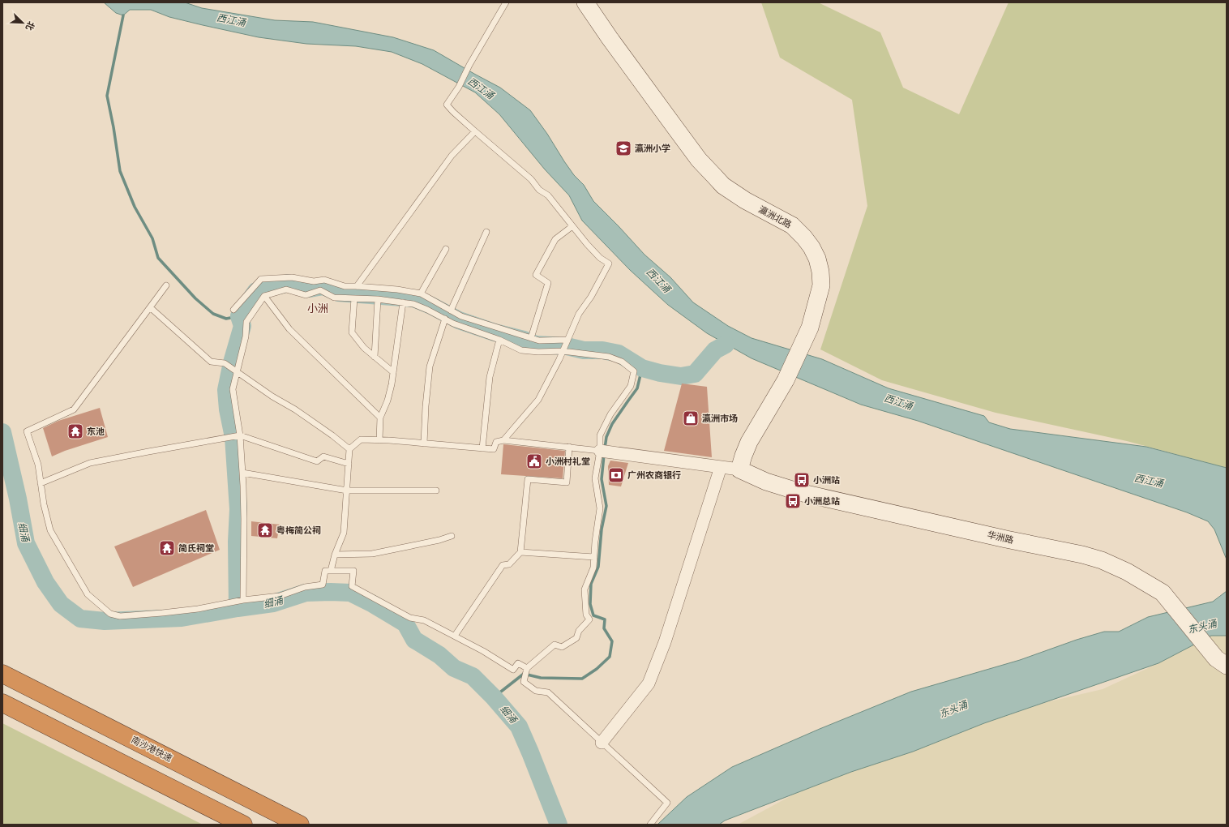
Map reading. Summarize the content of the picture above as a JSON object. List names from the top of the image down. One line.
{"streets":{"highway":["南沙港快速"],"main road":["瀛洲北路","华洲路"]},"crossings":[["瀛洲北路","华洲路"]],"districts":["小洲"],"water":["西江涌","细涌","东头涌"],"places":{"school or university":["瀛洲小学"],"shop":["瀛洲市场"],"temple":["东池","粤梅简公祠","简氏祠堂"],"public building":["小洲村礼堂"],"bank":["广州农商银行"],"bus stop":["小洲站","小洲总站"]},"north":"bottom right"}
